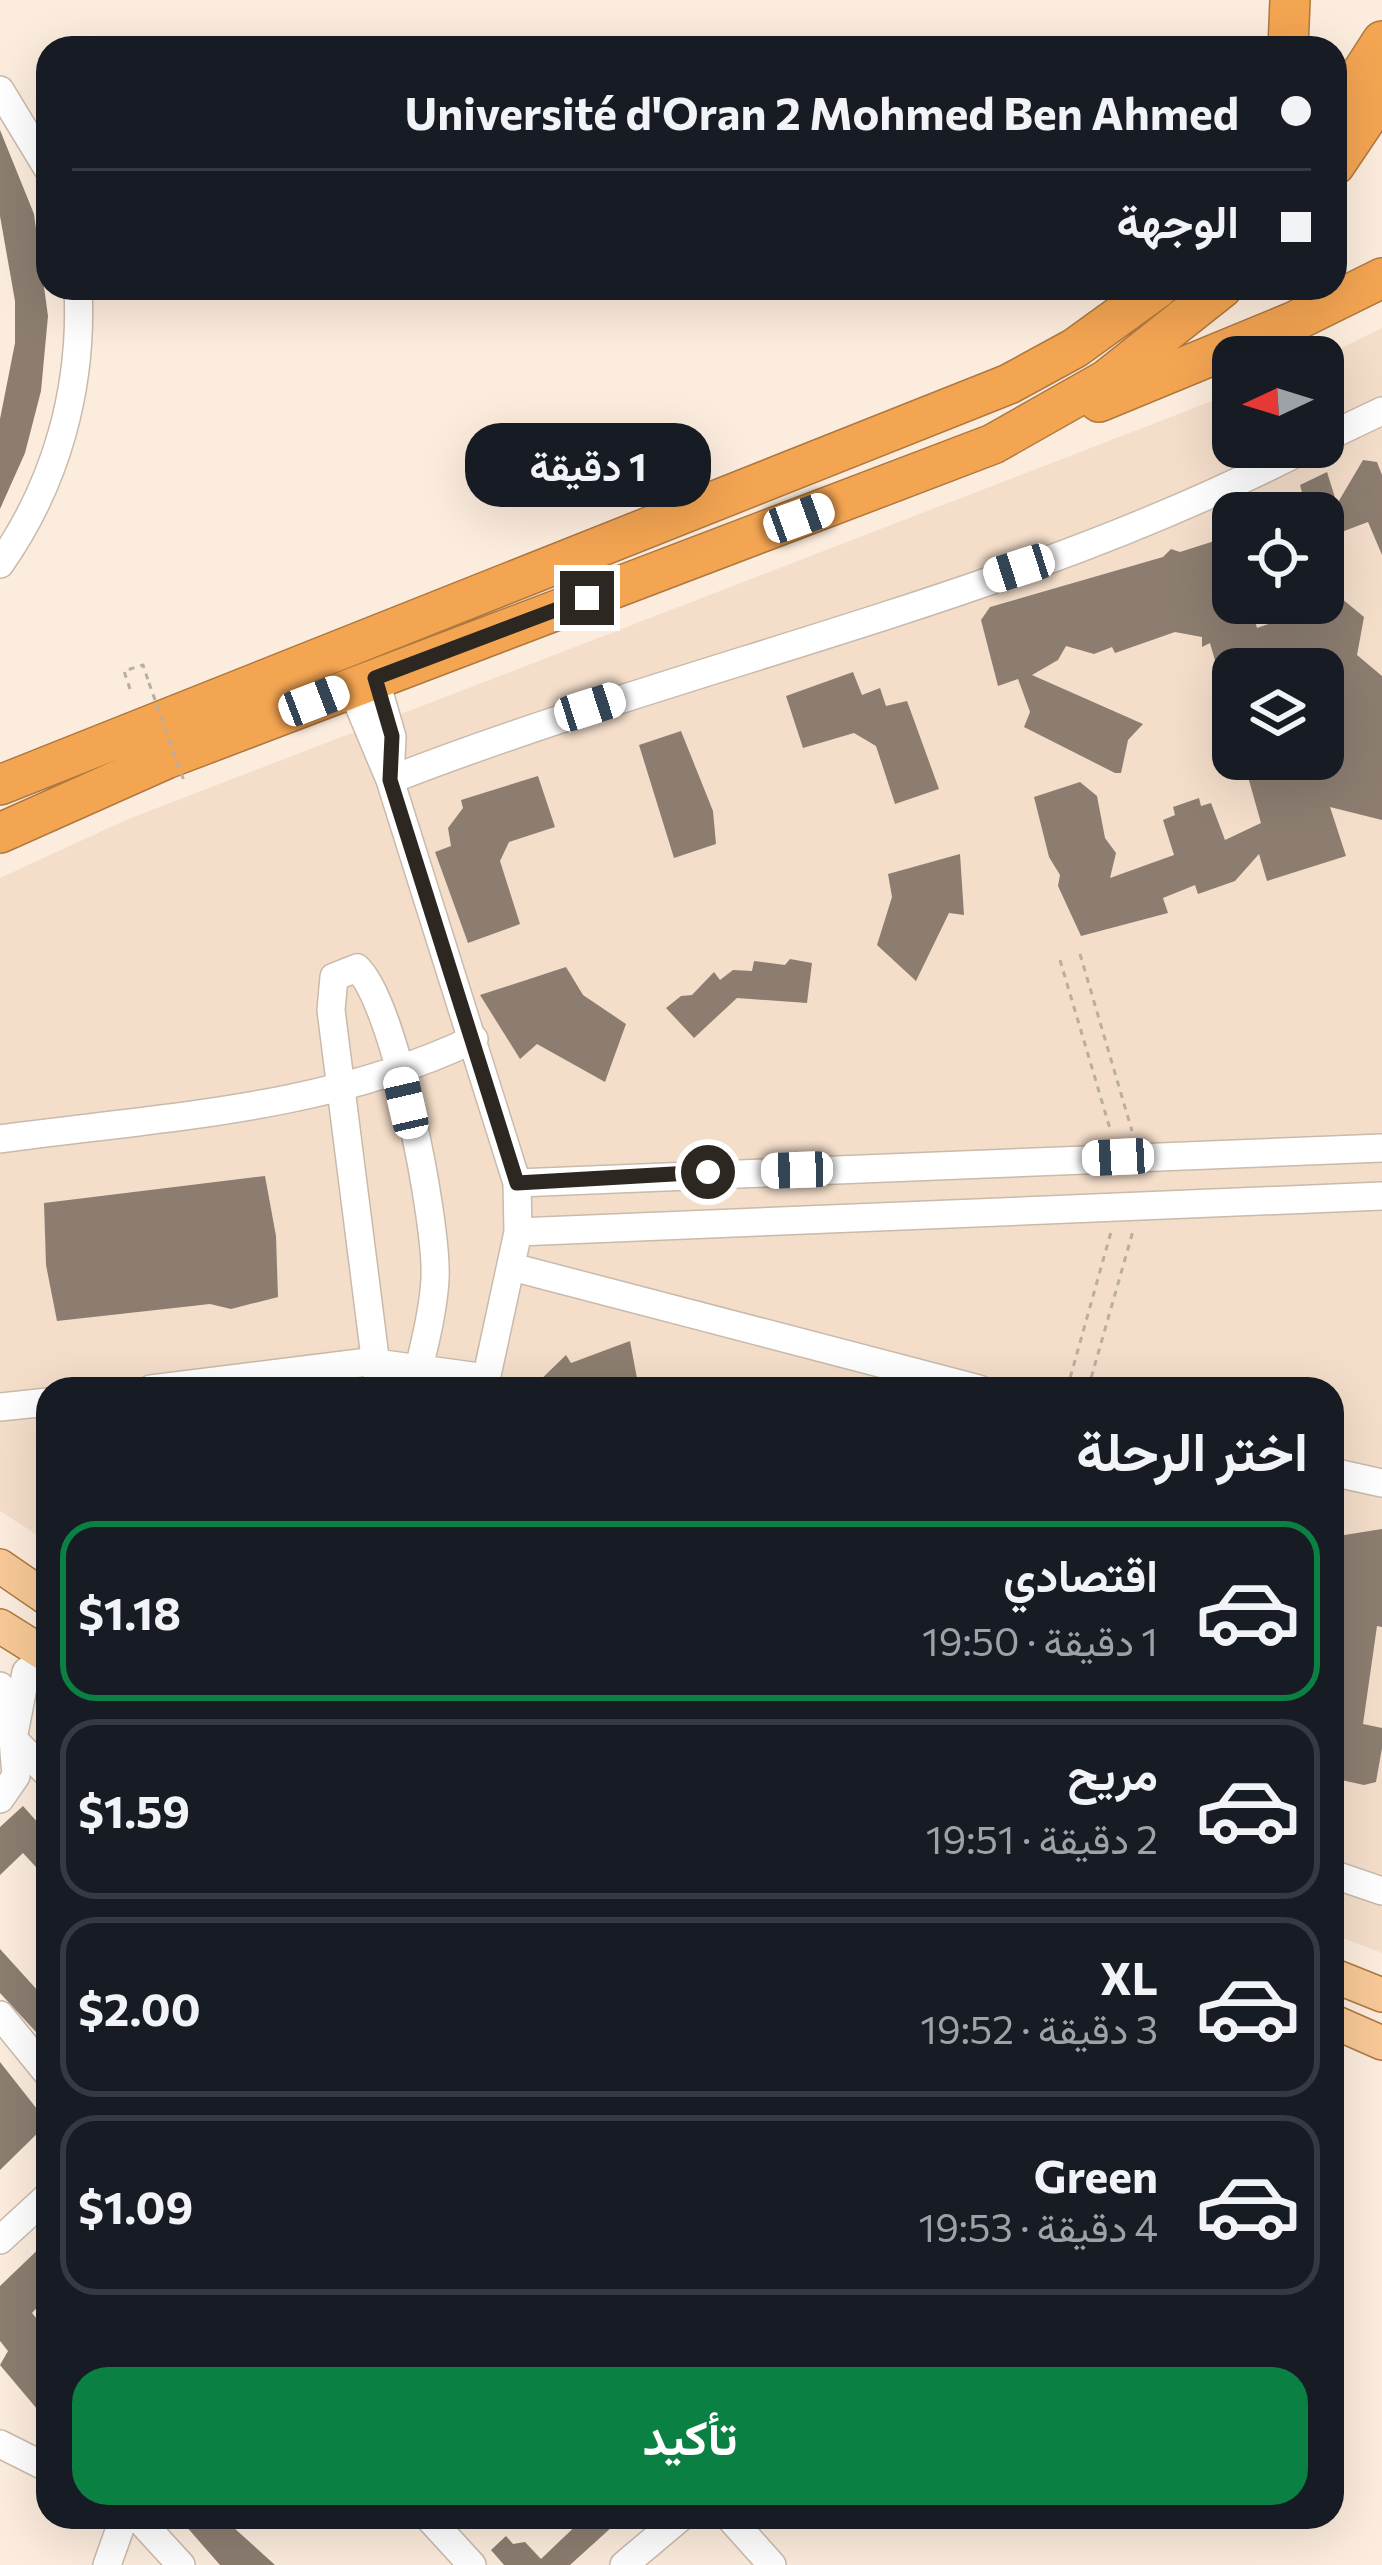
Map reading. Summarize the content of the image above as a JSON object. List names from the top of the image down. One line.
{"north":"left","page":{"banner":["Université d'Oran 2 Mohmed Ben Ahmed","الوجهة"],"bubble":"1 دقيقة","heading":"اختر الرحلة","list":[{"name":"اقتصادي","note":"1 دقيقة · 19:50","value":"$1.18"},{"name":"مريح","note":"2 دقيقة · 19:51","value":"$1.59"},{"name":"XL","note":"3 دقيقة · 19:52","value":"$2.00"},{"name":"Green","note":"4 دقيقة · 19:53","value":"$1.09"}],"buttons":"تأكيد"}}
